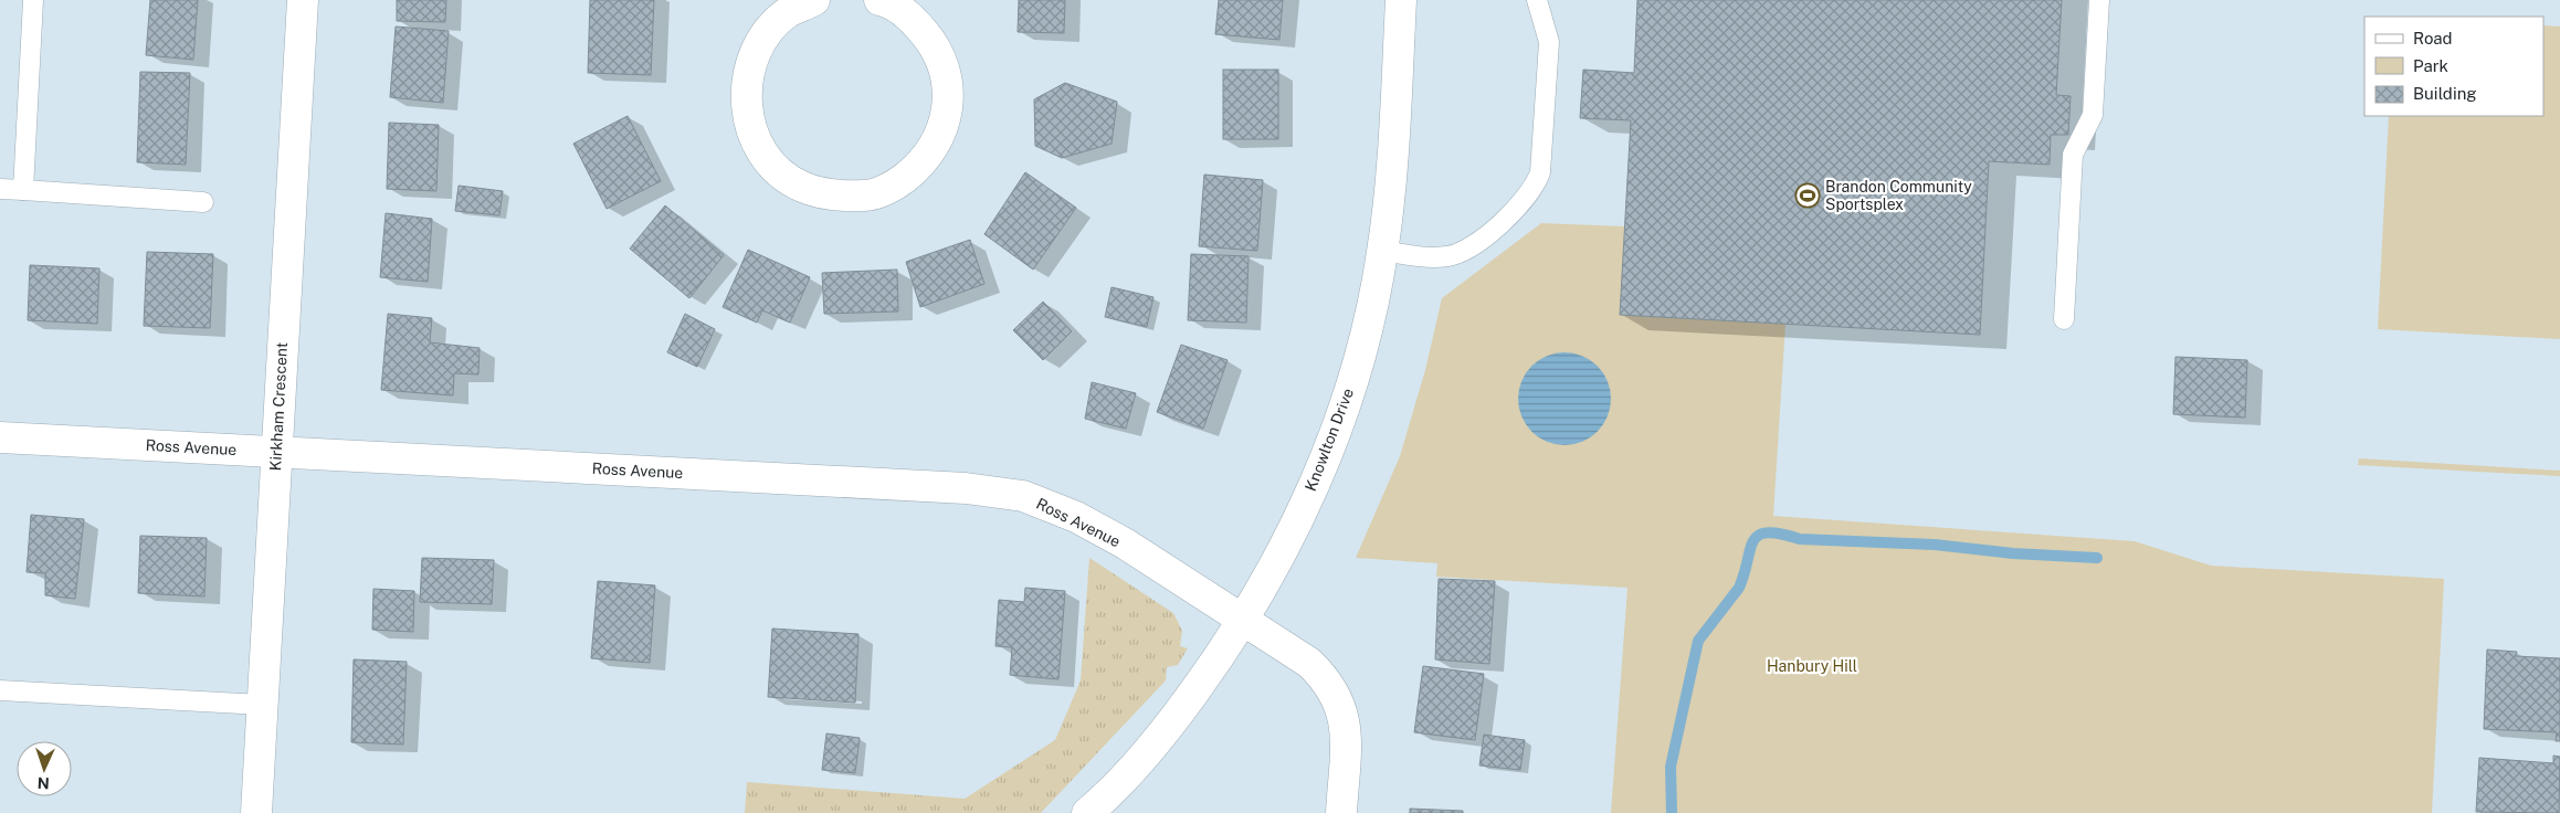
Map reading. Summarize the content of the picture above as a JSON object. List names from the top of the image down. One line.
{"streets":{"street":["Kirkham Crescent","Knowlton Drive","Ross Avenue"]},"crossings":[["Kirkham Crescent","Ross Avenue"],["Knowlton Drive","Ross Avenue"]],"parks":["Hanbury Hill"],"places":{"sports":["Brandon Community Sportsplex"]},"legend":["Road","Park","Building"],"north":"bottom"}
